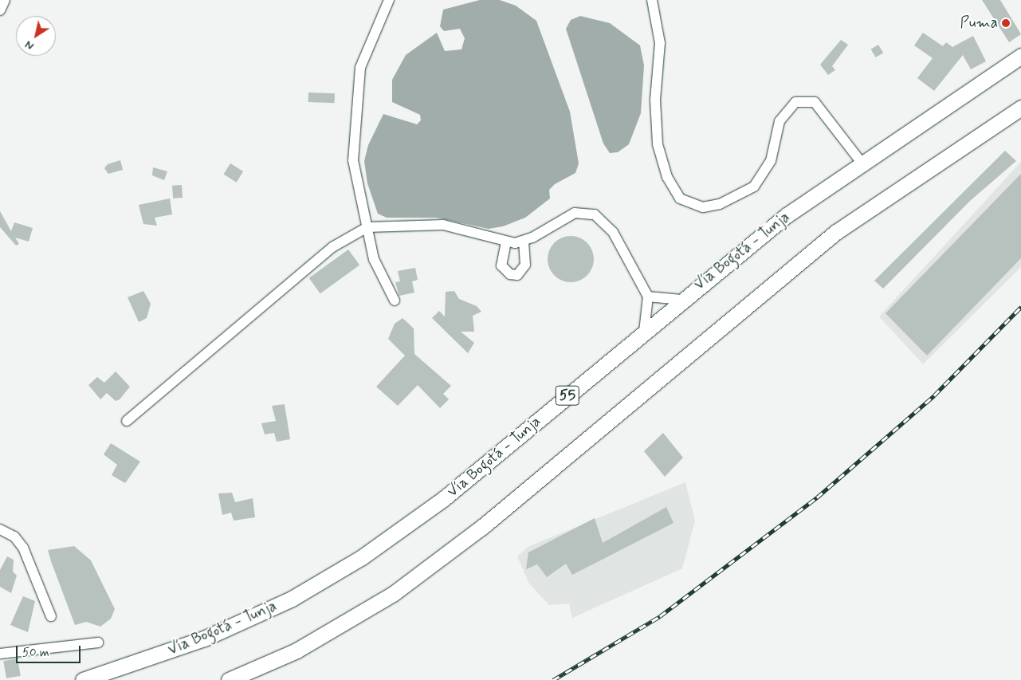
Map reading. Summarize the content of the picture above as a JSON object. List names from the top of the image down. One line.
{"streets":{"highway":["Vía Bogotá - Tunja","55"]},"places":["Puma"],"scale_bar":"50 m","north":"bottom left"}
